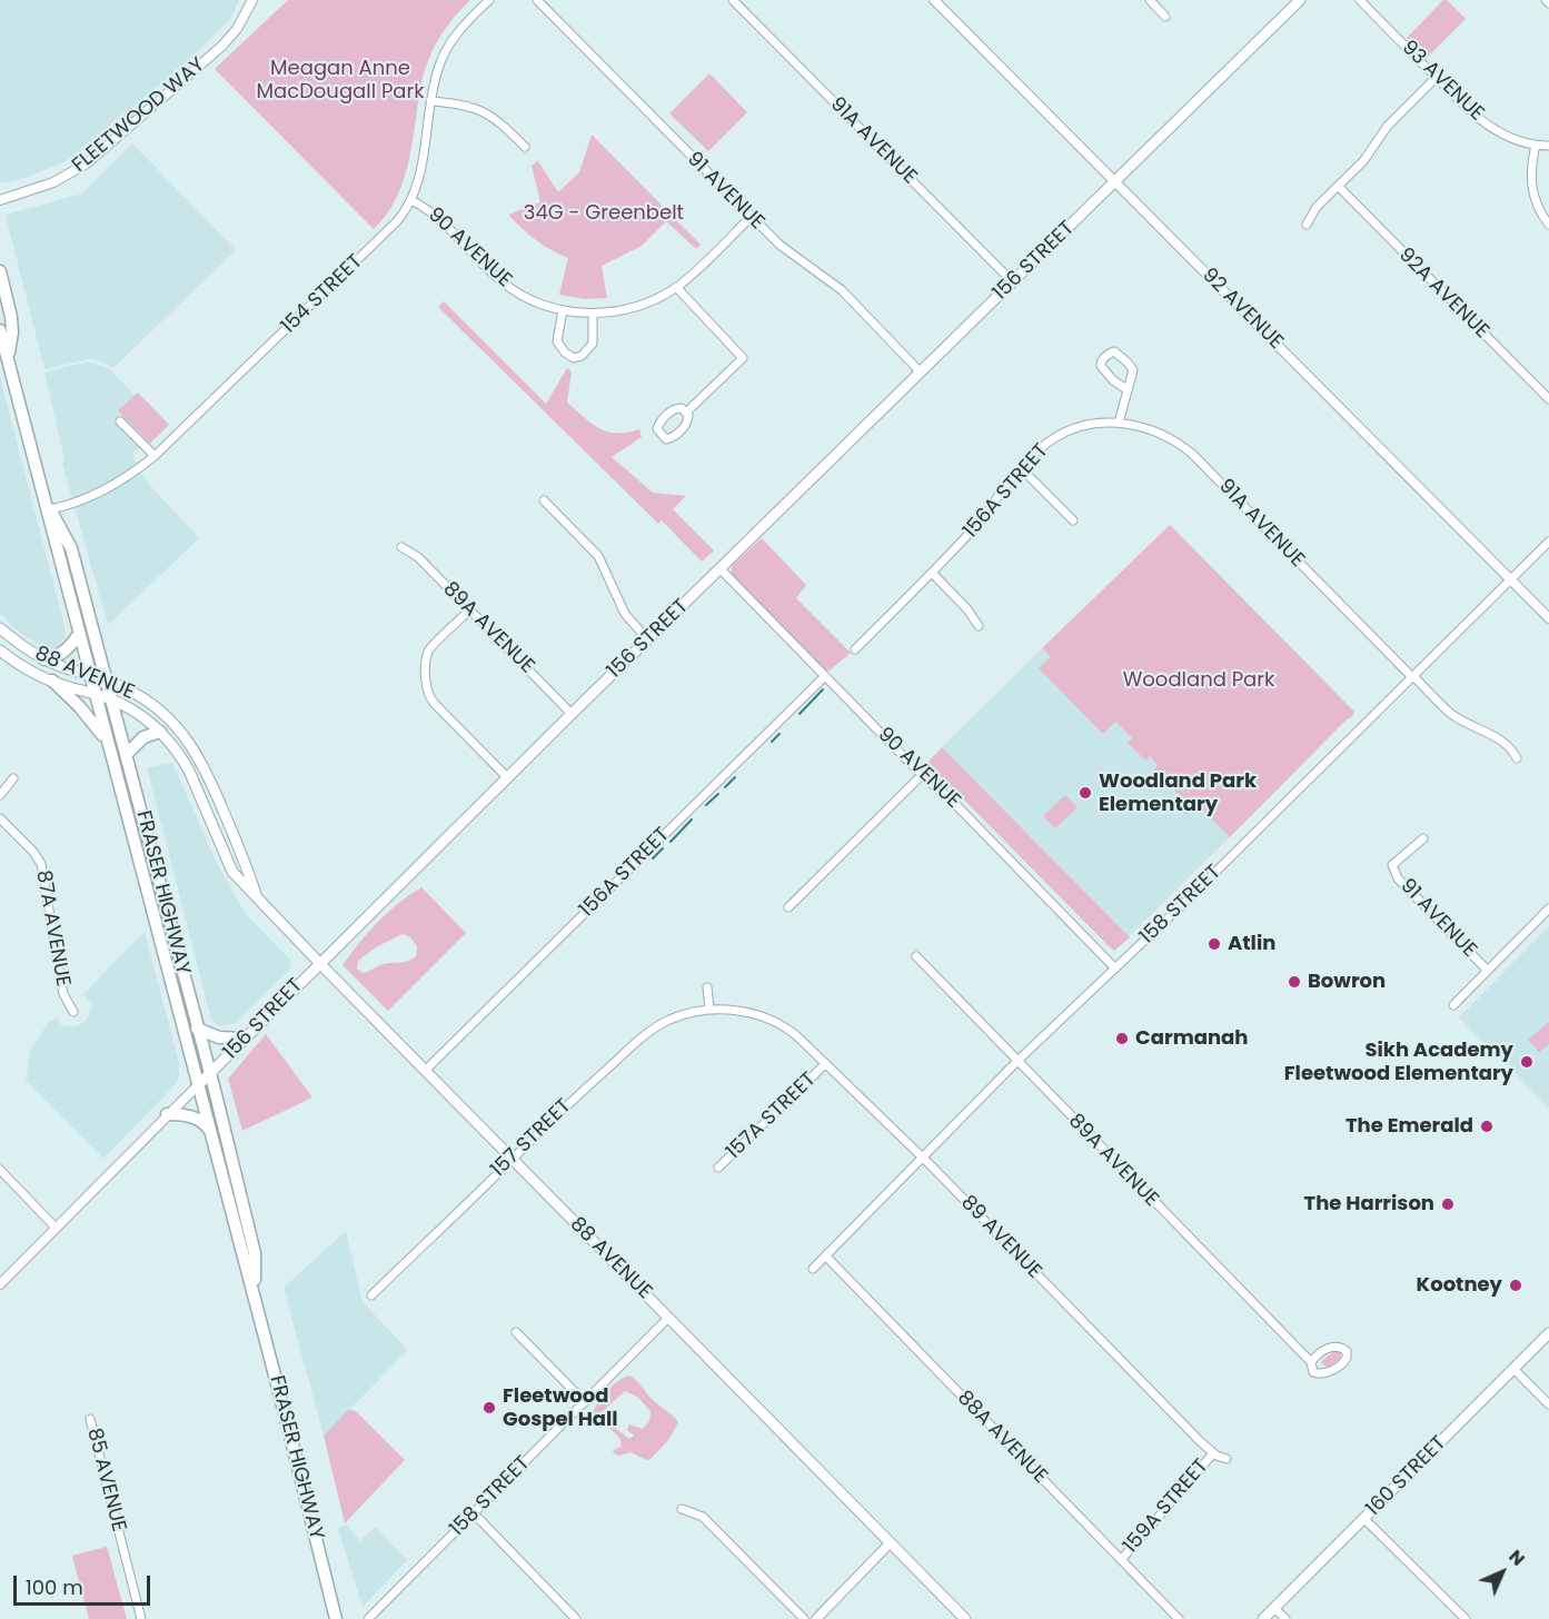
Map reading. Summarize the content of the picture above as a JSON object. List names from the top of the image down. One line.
{"streets":{"main road":["156 STREET","88 AVENUE","FRASER HIGHWAY","160 STREET"],"street":["93 AVENUE","FLEETWOOD WAY","91A AVENUE","91 AVENUE","90 AVENUE","92A AVENUE","154 STREET","92 AVENUE","156A STREET","89A AVENUE","158 STREET","87A AVENUE","157A STREET","157 STREET","89 AVENUE","88A AVENUE","85 AVENUE","159A STREET"]},"crossings":[["91A AVENUE","156 STREET"],["91A AVENUE","156A STREET"],["91A AVENUE","158 STREET"],["91 AVENUE","90 AVENUE"],["91 AVENUE","156 STREET"],["90 AVENUE","156 STREET"],["90 AVENUE","154 STREET"],["90 AVENUE","156A STREET"],["90 AVENUE","158 STREET"],["156 STREET","92 AVENUE"],["156 STREET","89A AVENUE"],["156 STREET","88 AVENUE"],["156 STREET","FRASER HIGHWAY"],["154 STREET","FRASER HIGHWAY"],["92 AVENUE","158 STREET"],["156A STREET","88 AVENUE"],["89A AVENUE","158 STREET"],["88 AVENUE","FRASER HIGHWAY"],["88 AVENUE","158 STREET"],["88 AVENUE","157 STREET"],["158 STREET","89 AVENUE"],["158 STREET","88A AVENUE"],["157A STREET","89 AVENUE"],["157 STREET","89 AVENUE"],["89 AVENUE","159A STREET"],["88A AVENUE","159A STREET"]],"parks":["Meagan Anne MacDougall Park","34G - Greenbelt","Woodland Park"],"places":["Woodland Park Elementary","Atlin","Bowron","Carmanah","Sikh Academy Fleetwood Elementary","The Emerald","The Harrison","Kootney","Fleetwood Gospel Hall"],"scale_bar":"100 m","north":"top right"}
